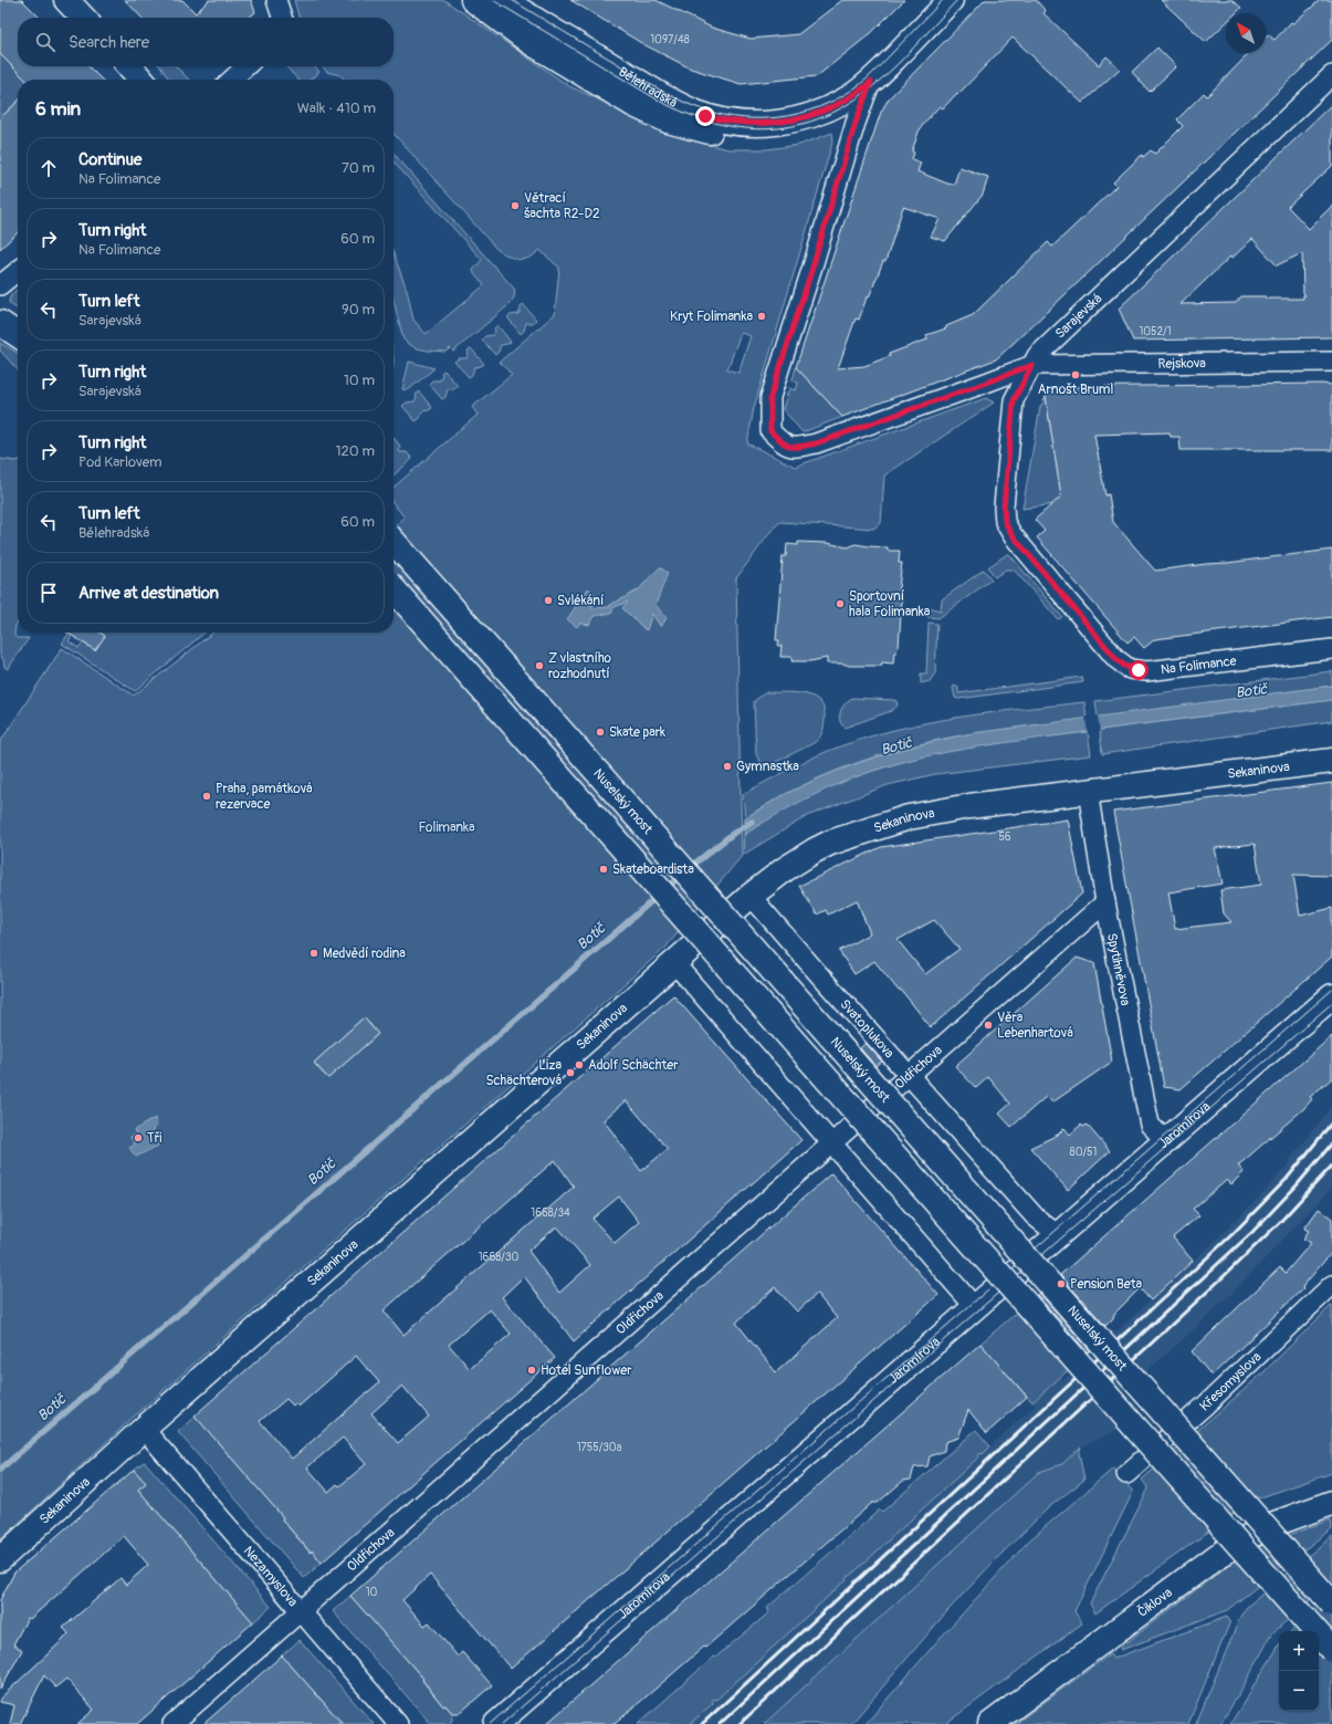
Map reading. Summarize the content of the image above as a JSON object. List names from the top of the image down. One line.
{"streets":{"main road":["Bělehradská","Sekaninova","Nuselský most","Jaromírova","Čiklova"],"street":["Sarajevská","Rejskova","Na Folimance","Spytihněvova","Svatoplukova","Oldřichova","Křesomyslova","Nezamyslova"]},"crossings":[["Sarajevská","Rejskova"],["Sarajevská","Na Folimance"],["Rejskova","Na Folimance"],["Sekaninova","Spytihněvova"],["Sekaninova","Svatoplukova"],["Sekaninova","Nezamyslova"],["Spytihněvova","Oldřichova"],["Spytihněvova","Jaromírova"],["Svatoplukova","Oldřichova"],["Svatoplukova","Jaromírova"],["Oldřichova","Nezamyslova"]],"water":["Botič"],"parks":["Folimanka"],"places":["Větrací šachta R2-D2","Kryt Folimanka","Arnošt Bruml","Svlékání","Sportovní hala Folimanka","Z vlastního rozhodnutí","Skate park","Gymnastka","Praha, památková rezervace","Skateboardista","Medvědí rodina","Věra Lebenhartová","Adolf Schӓchter","Liza Schӓchterová","Tři","Pension Beta","Hotel Sunflower"],"house_numbers":["1097/48","1052/1","56","80/51","1668/34","1668/30","1755/30a","10"],"north":"top left","page":{"search":"Search here","heading":["6 min","Walk · 410 m"],"list":[["Continue","Na Folimance","70 m"],["Turn right","Na Folimance","60 m"],["Turn left","Sarajevská","90 m"],["Turn right","Sarajevská","10 m"],["Turn right","Pod Karlovem","120 m"],["Turn left","Bělehradská","60 m"],"Arrive at destination"],"map_buttons":["+","−"]}}
